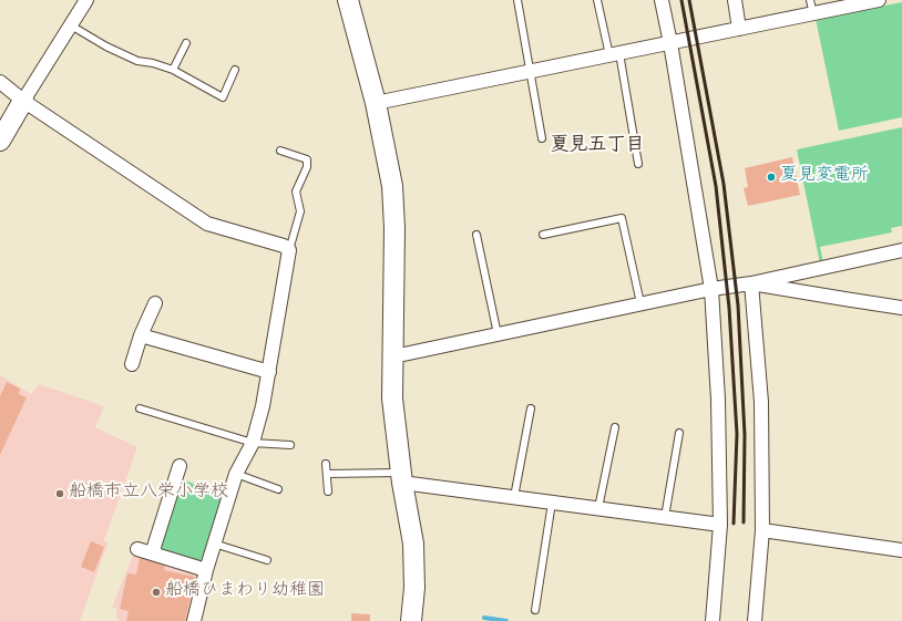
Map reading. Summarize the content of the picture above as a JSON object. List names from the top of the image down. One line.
{"districts":["夏見五丁目"],"places":["夏見変電所","船橋市立八栄小学校","船橋ひまわり幼稚園"]}
